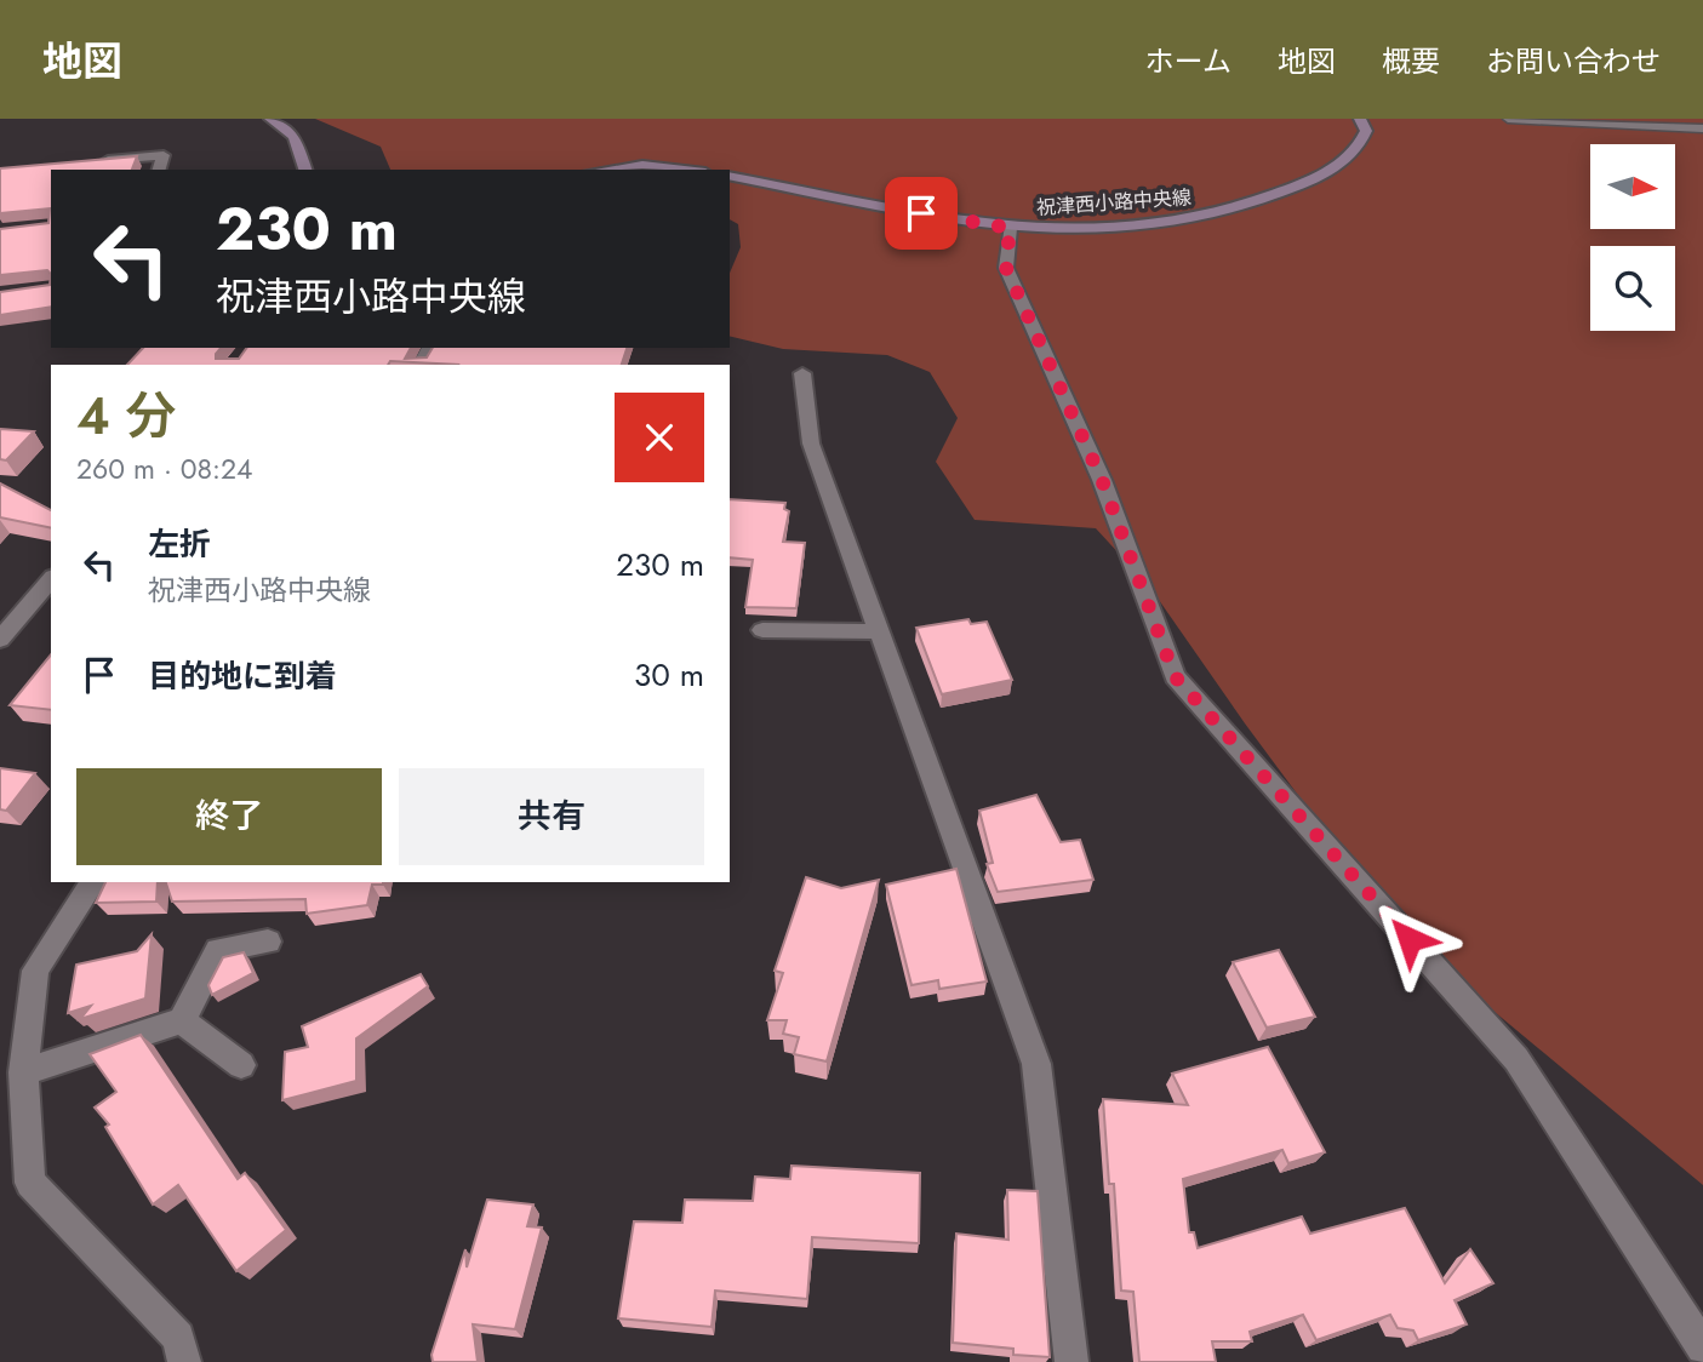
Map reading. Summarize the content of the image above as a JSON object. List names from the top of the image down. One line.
{"streets":{"main road":["祝津西小路中央線"]},"north":"right","page":{"header":"地図","nav":["ホーム","地図","概要","お問い合わせ"],"turn":["230 m","祝津西小路中央線"],"heading":["4 分","260 m · 08:24"],"list":[{"name":"左折","note":"祝津西小路中央線","value":"230 m"},{"name":"目的地に到着","value":"30 m"}],"buttons":["終了","共有"]}}
